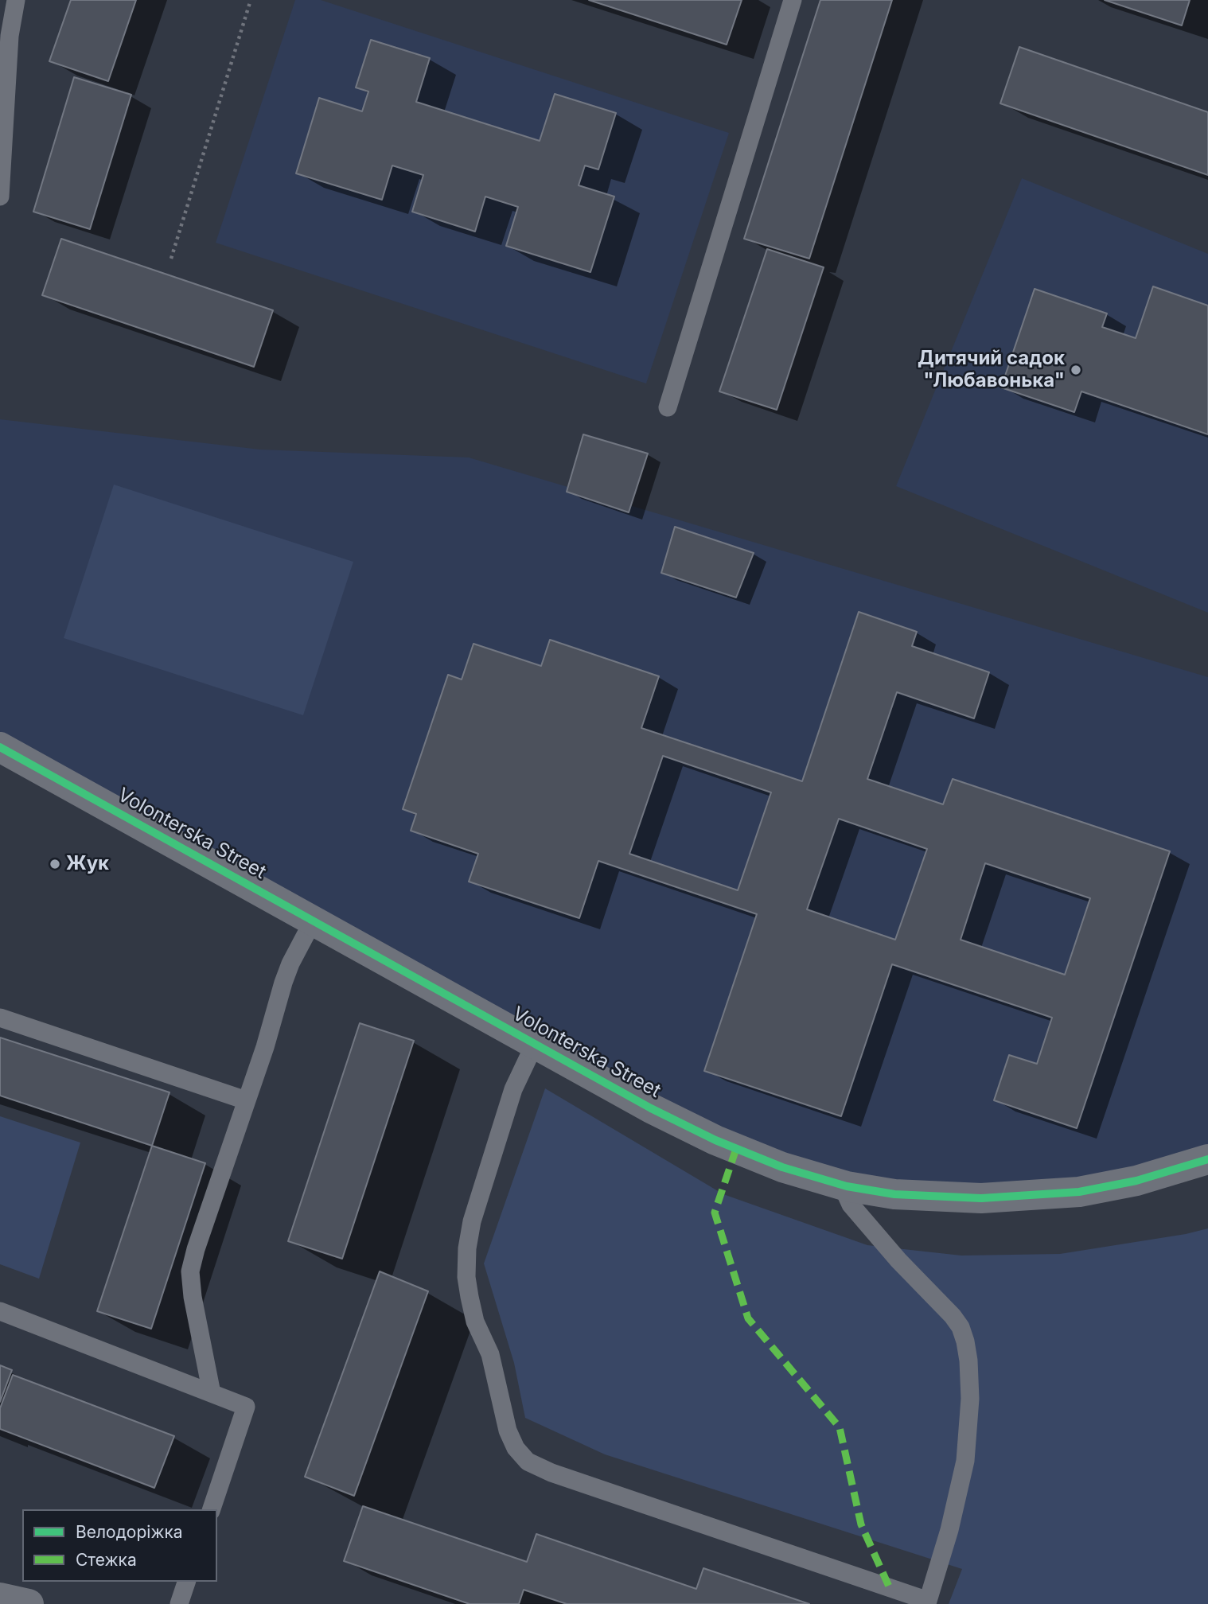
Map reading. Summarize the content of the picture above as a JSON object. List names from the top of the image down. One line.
{"streets":{"street":["Volonterska Street"]},"places":["Дитячий садок \"Любавонька\"","Жук"],"legend":["Велодоріжка","Стежка"]}
